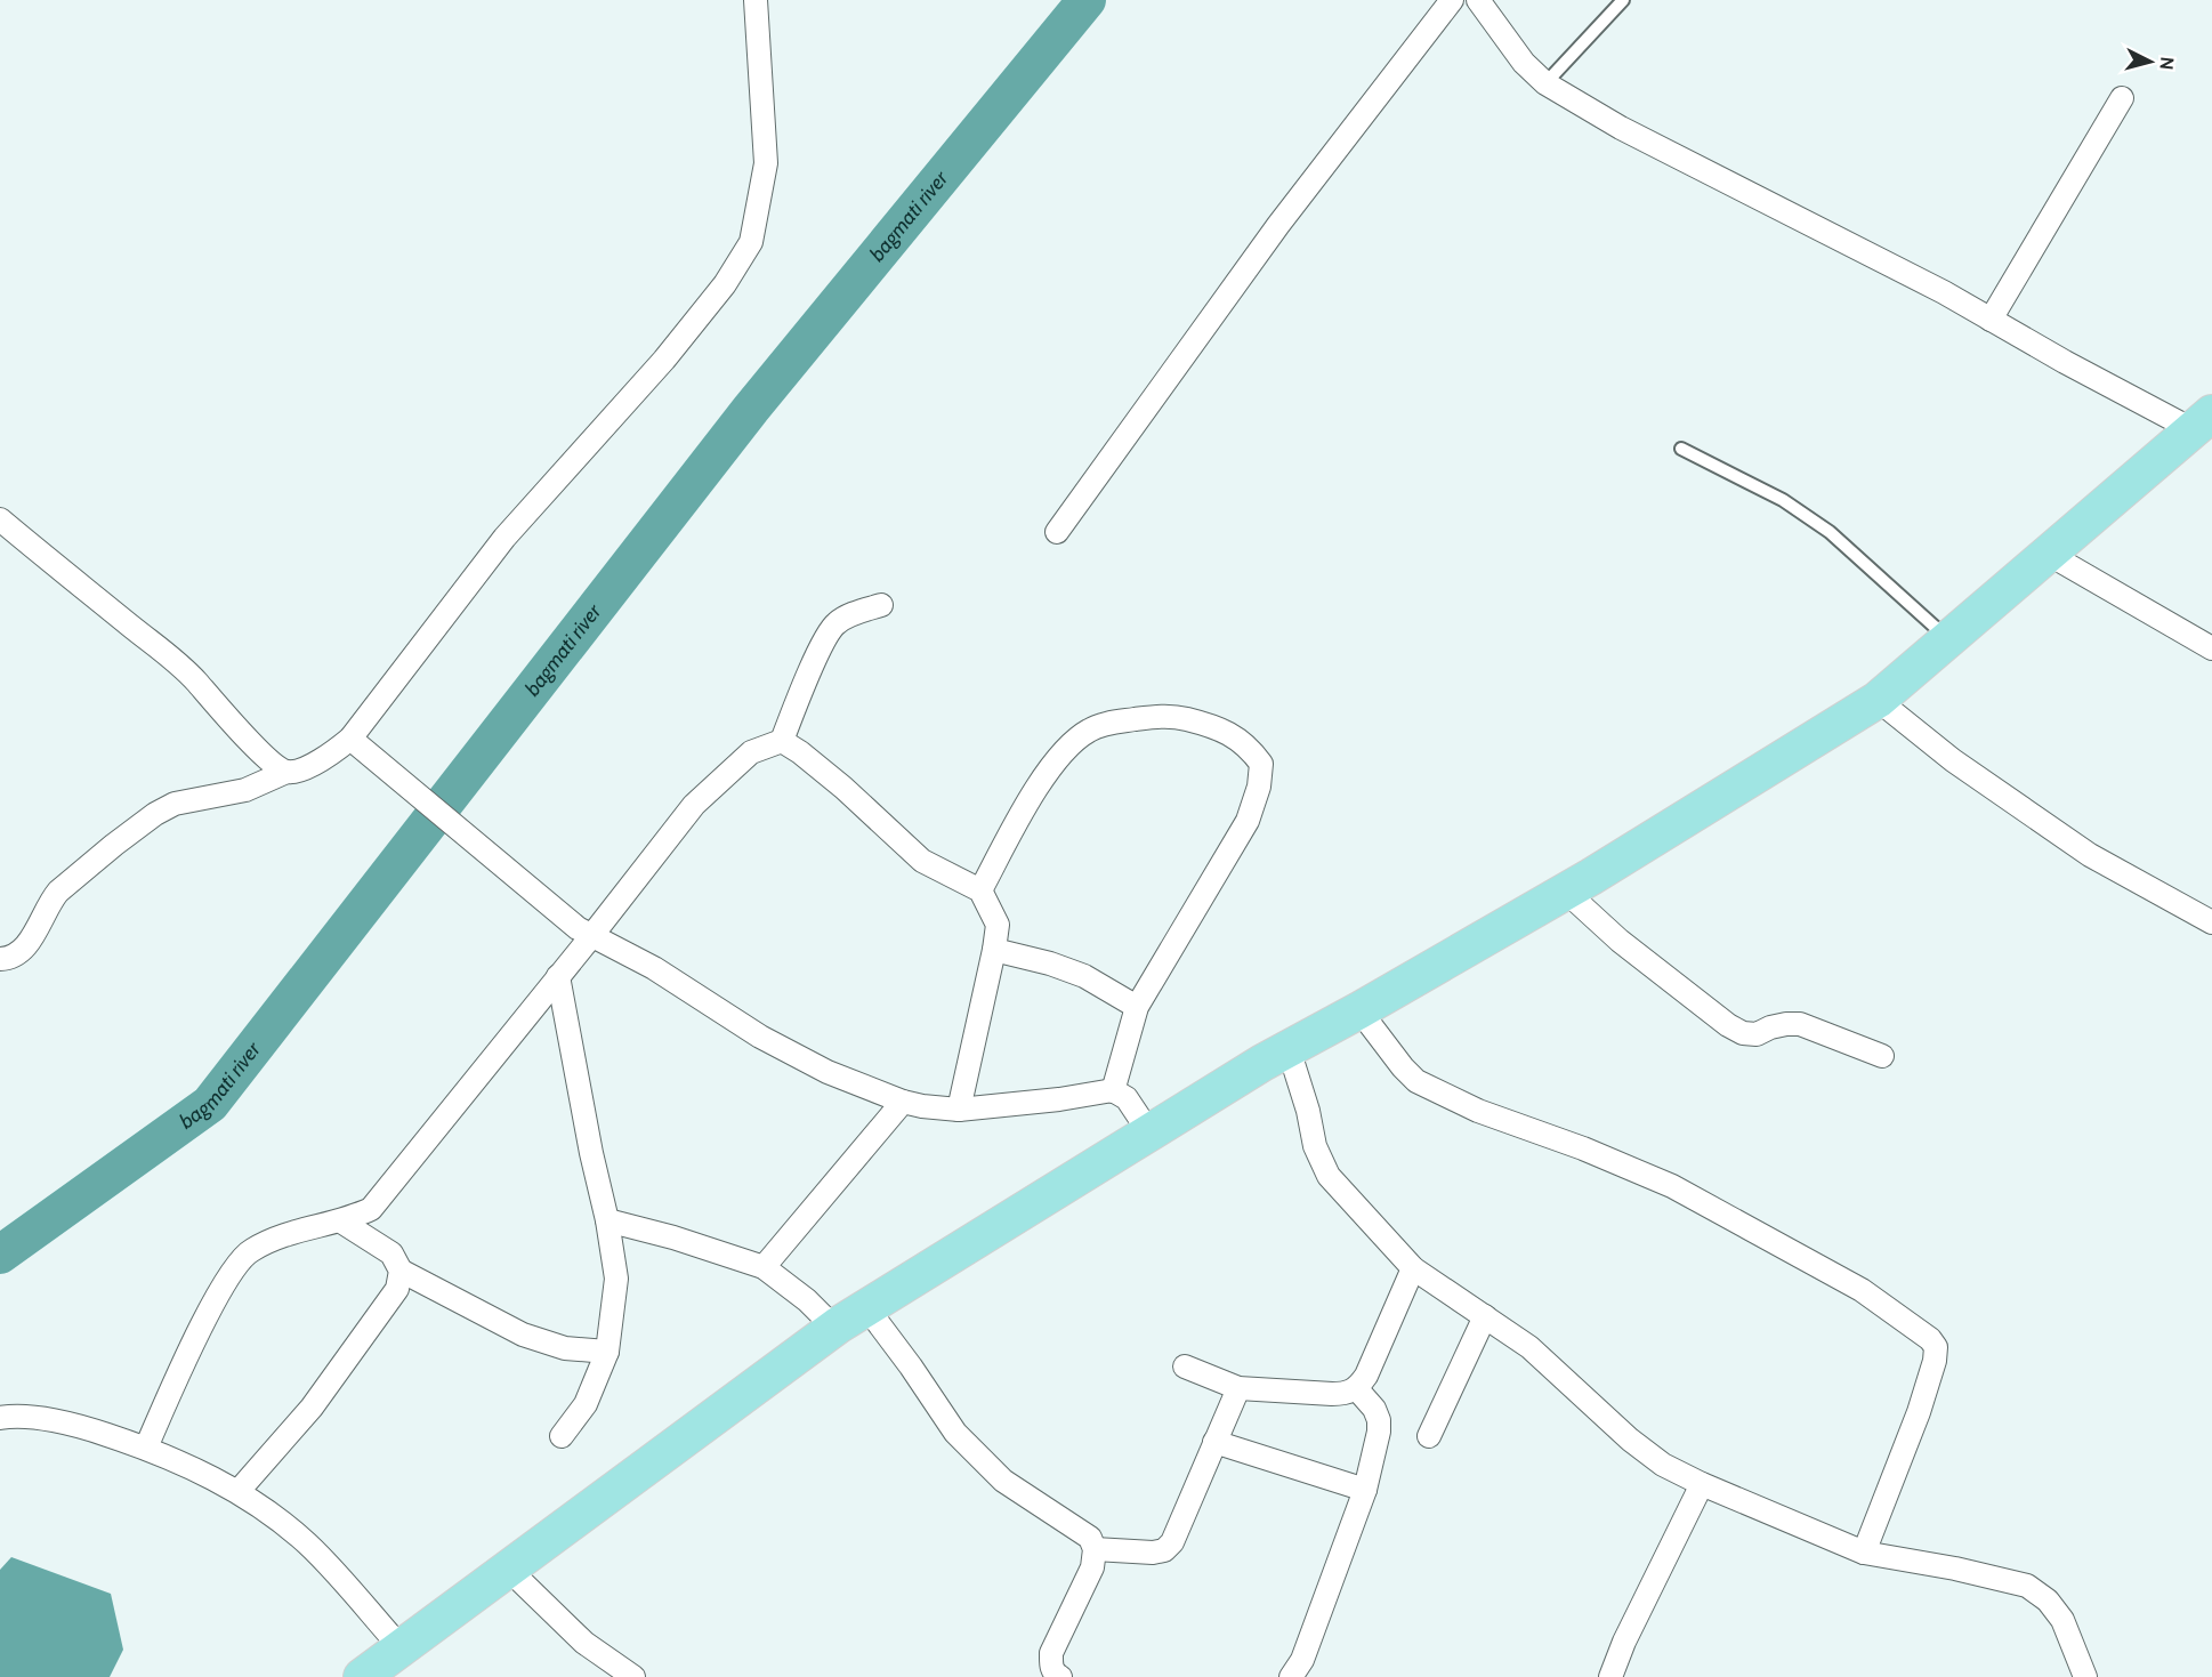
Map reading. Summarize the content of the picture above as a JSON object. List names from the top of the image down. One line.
{"water":["bagmati river"],"north":"right"}
